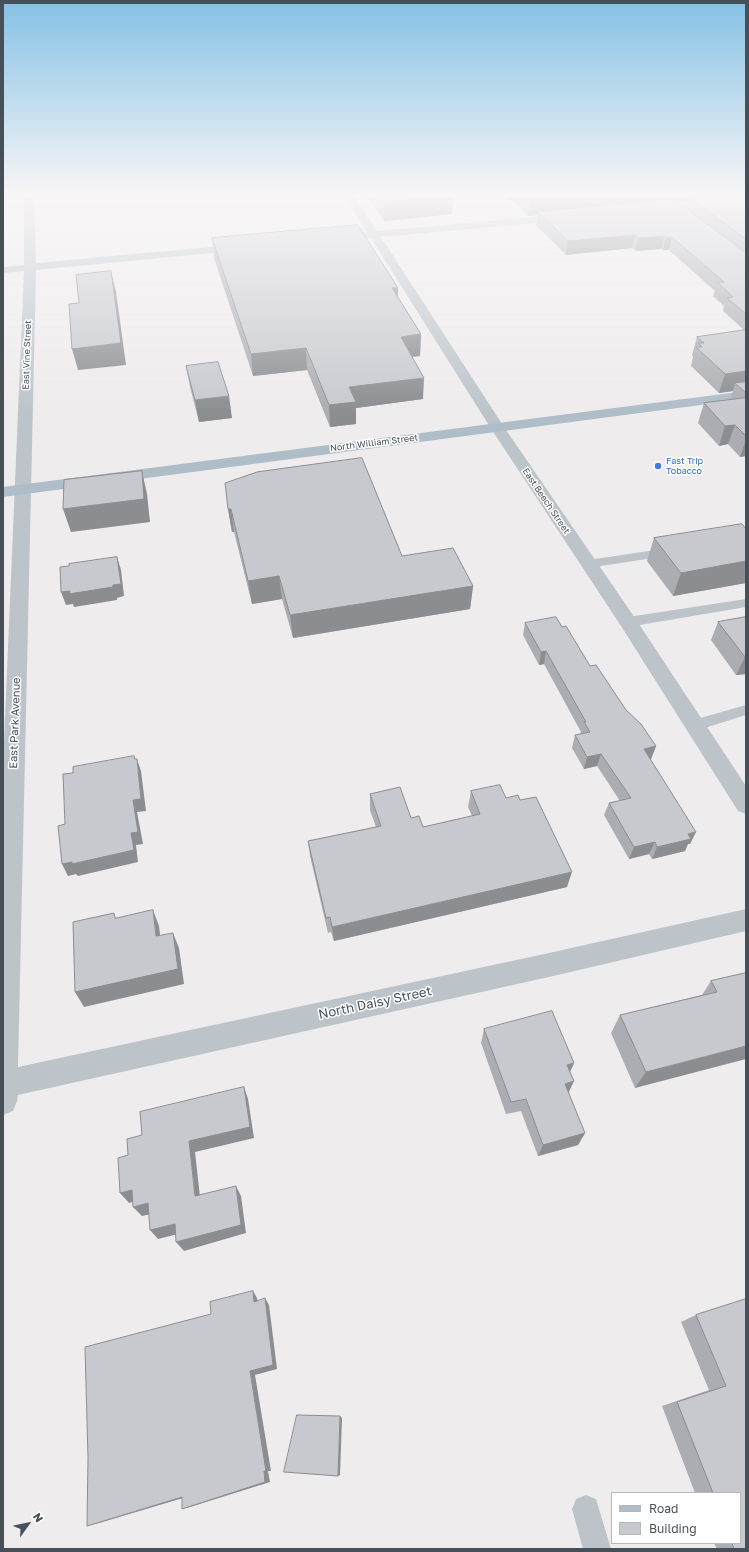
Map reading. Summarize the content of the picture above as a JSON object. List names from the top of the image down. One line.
{"streets":{"main road":["North William Street"],"street":["East Vine Street","East Beech Street","East Park Avenue","North Daisy Street"]},"crossings":[["East Vine Street","North William Street"],["East Vine Street","East Park Avenue"],["North William Street","East Beech Street"],["North William Street","East Park Avenue"],["East Park Avenue","North Daisy Street"]],"places":["Fast Trip Tobacco"],"legend":["Road","Building"],"north":"top right"}
